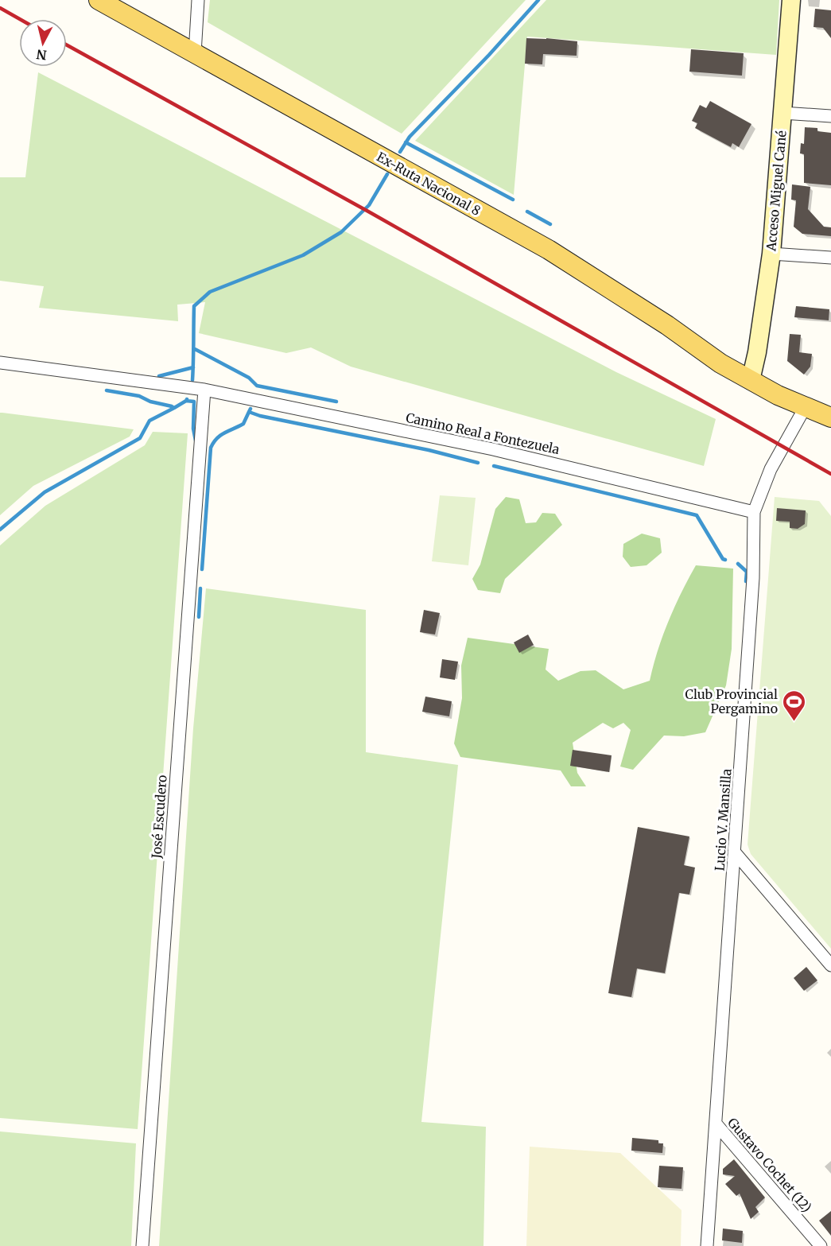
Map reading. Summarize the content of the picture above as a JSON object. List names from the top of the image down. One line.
{"streets":{"main road":["Ex-Ruta Nacional 8","Acceso Miguel Cané"],"street":["Camino Real a Fontezuela","José Escudero","Lucio V. Mansilla","Gustavo Cochet (12)"]},"crossings":[["Ex-Ruta Nacional 8","Acceso Miguel Cané"],["Ex-Ruta Nacional 8","Lucio V. Mansilla"],["Camino Real a Fontezuela","José Escudero"],["Camino Real a Fontezuela","Lucio V. Mansilla"],["Lucio V. Mansilla","Gustavo Cochet (12)"]],"places":{"sports":["Club Provincial Pergamino"]},"north":"bottom"}
